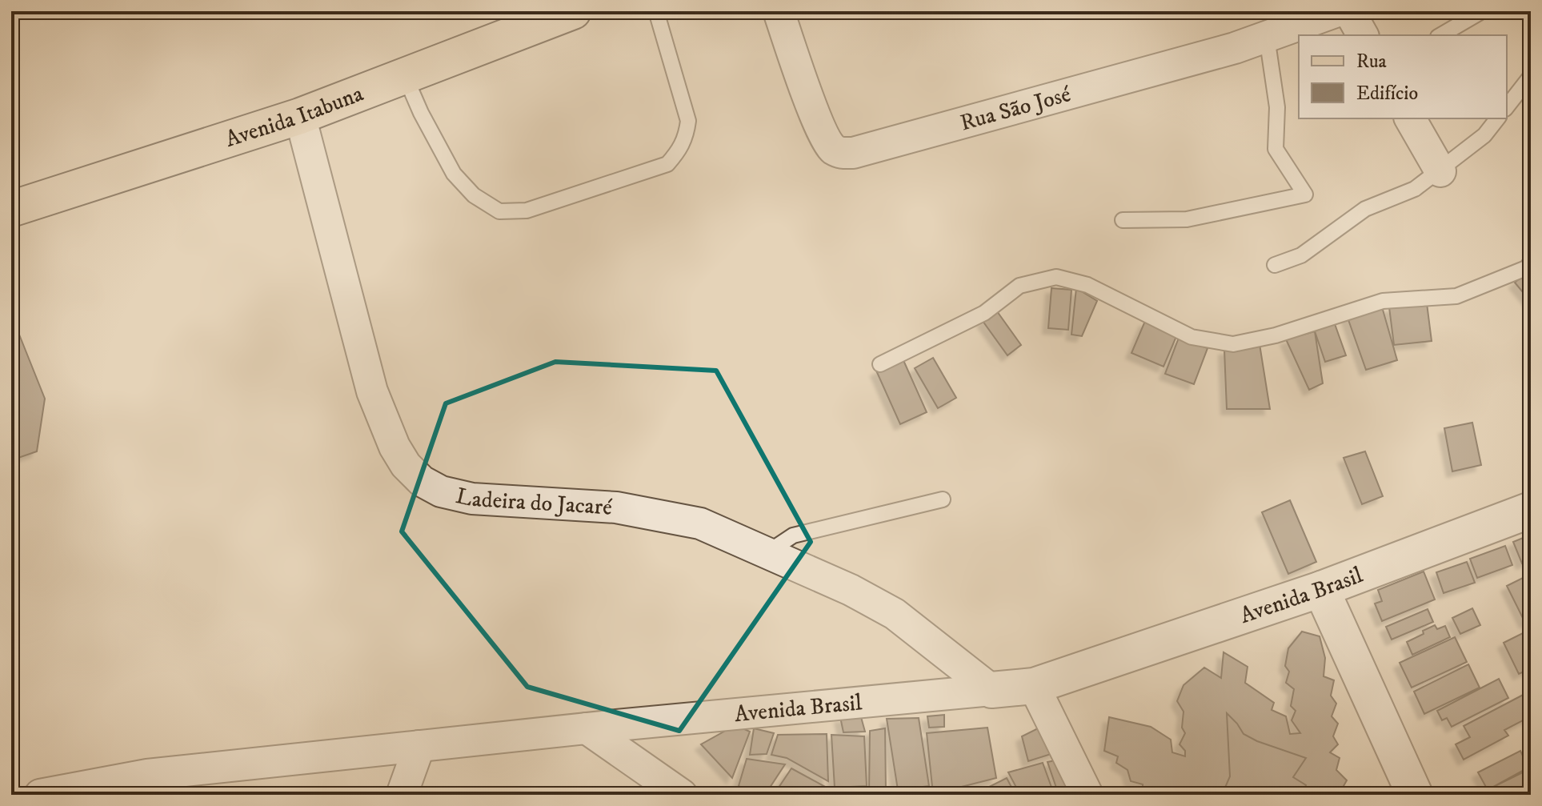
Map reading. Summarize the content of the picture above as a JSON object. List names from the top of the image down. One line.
{"streets":{"main road":["Avenida Itabuna"],"street":["Rua São José","Ladeira do Jacaré","Avenida Brasil"]},"crossings":[["Avenida Itabuna","Ladeira do Jacaré"],["Ladeira do Jacaré","Avenida Brasil"]],"legend":["Rua","Edifício"]}
